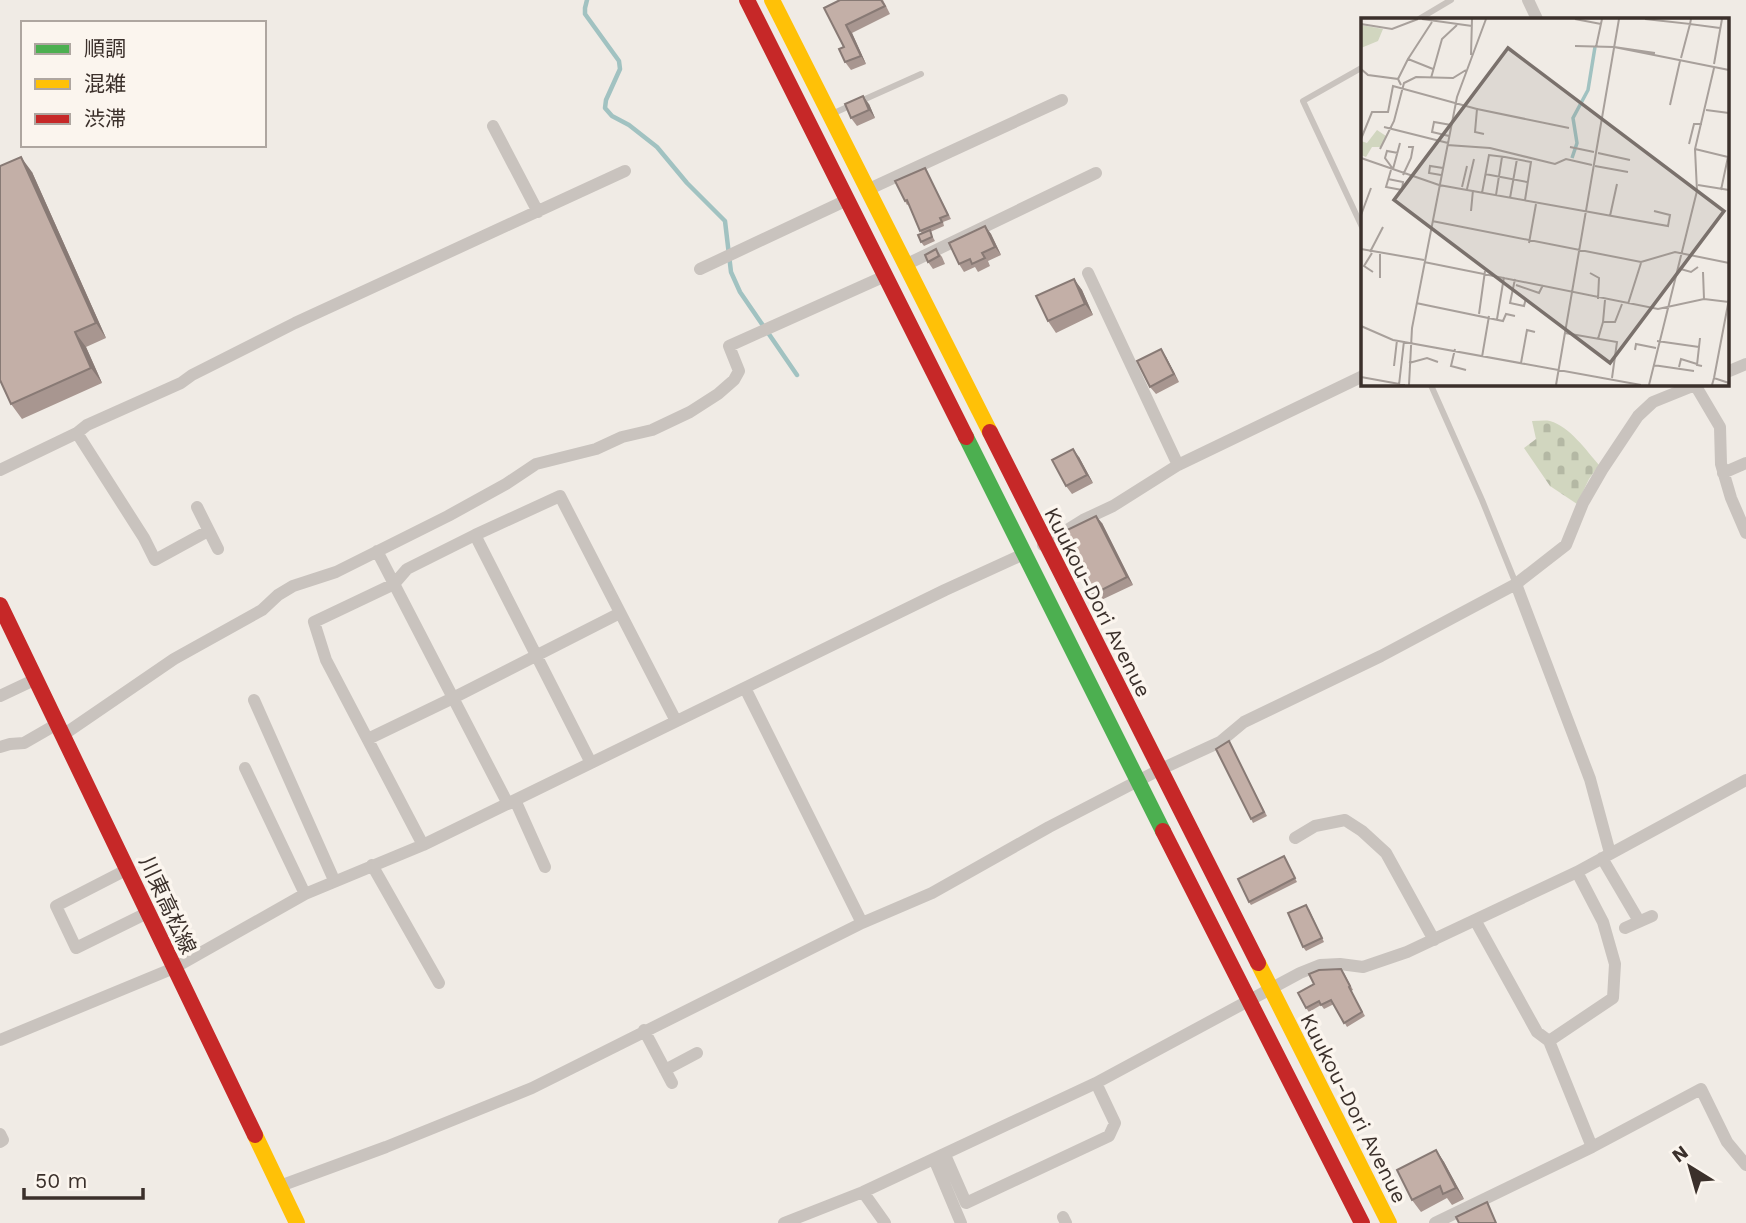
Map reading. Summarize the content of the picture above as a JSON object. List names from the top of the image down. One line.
{"streets":{"main road":["Kuukou-Dori Avenue","川東高松線"]},"legend":["順調","混雑","渋滞"],"scale_bar":"50 m","north":"top left"}
